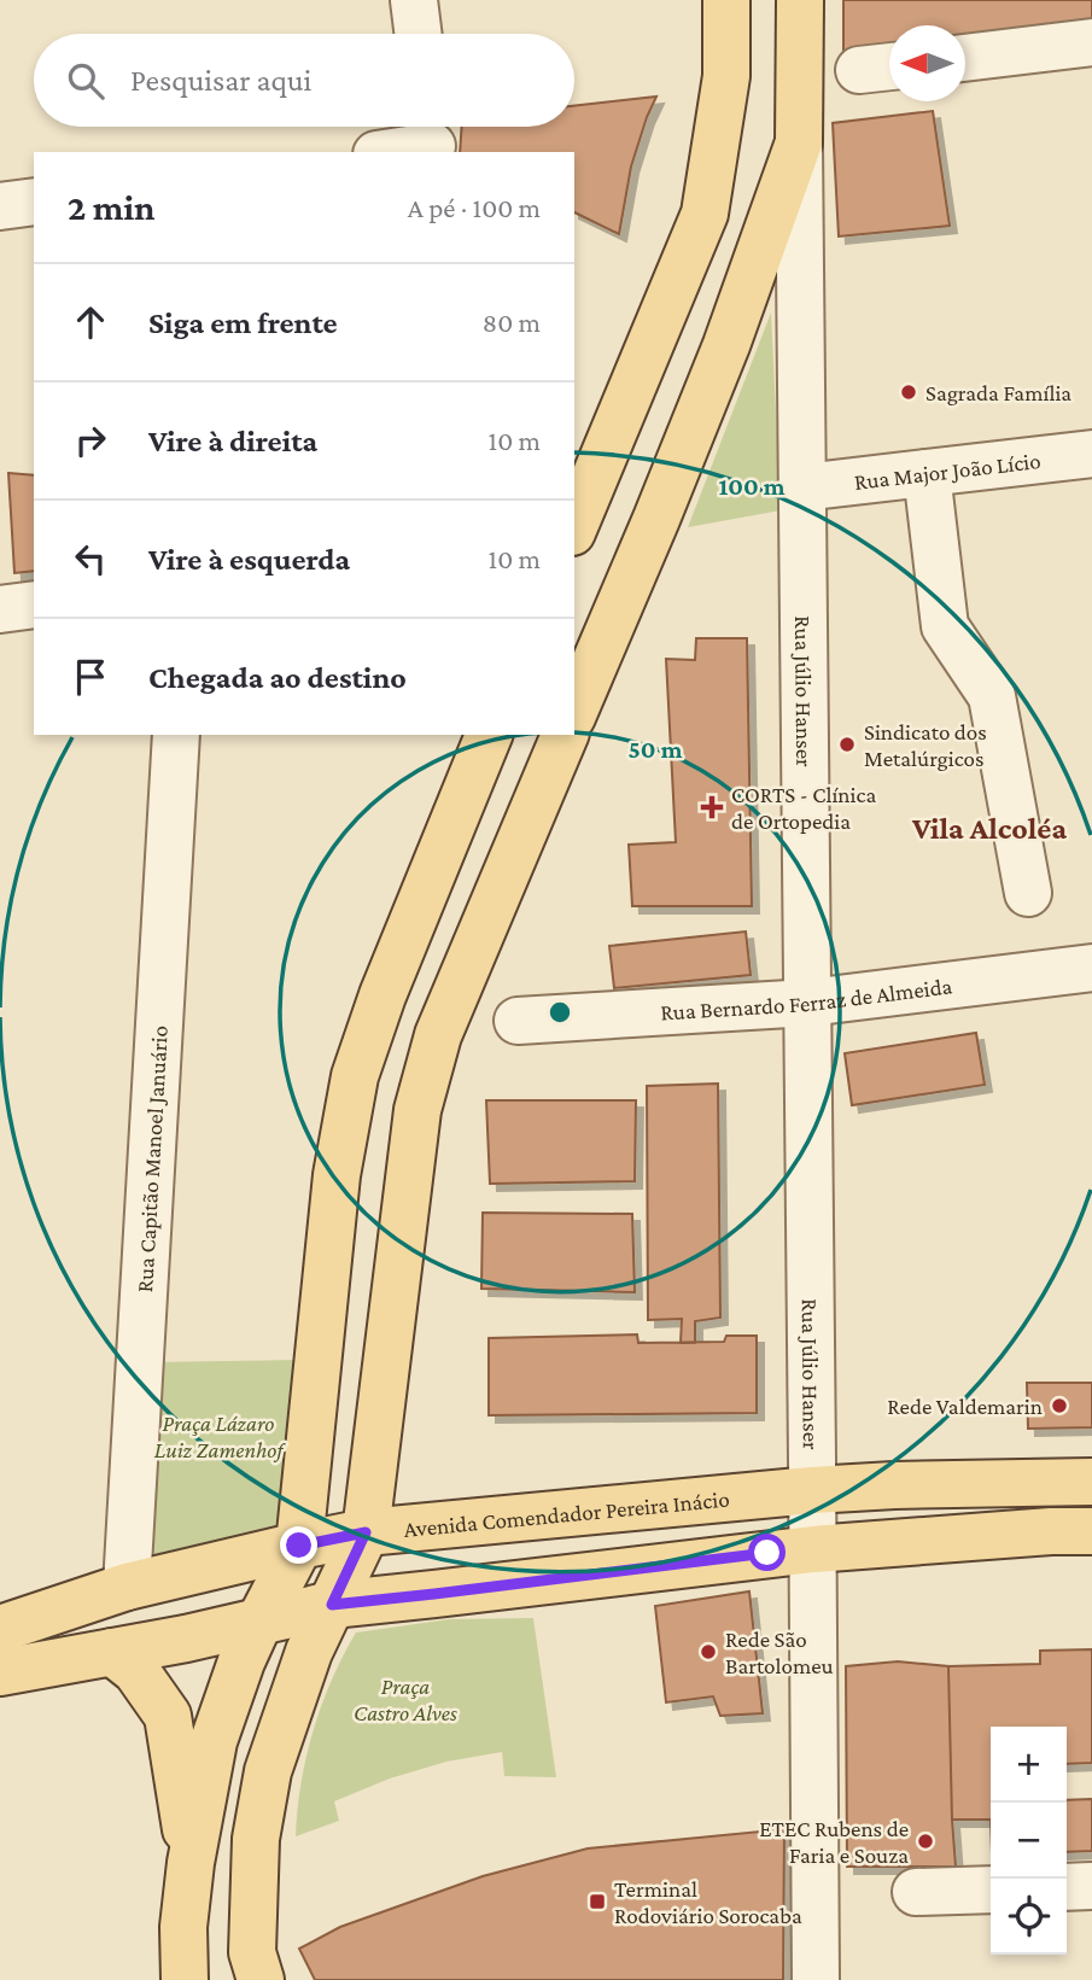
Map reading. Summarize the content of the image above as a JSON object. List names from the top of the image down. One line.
{"streets":{"main road":["Avenida Comendador Pereira Inácio"],"street":["Rua Major João Lício","Rua Júlio Hanser","Rua Bernardo Ferraz de Almeida","Rua Capitão Manoel Januário"]},"crossings":[["Rua Major João Lício","Rua Júlio Hanser"],["Rua Júlio Hanser","Rua Bernardo Ferraz de Almeida"],["Rua Júlio Hanser","Avenida Comendador Pereira Inácio"],["Rua Capitão Manoel Januário","Avenida Comendador Pereira Inácio"]],"districts":["Vila Alcoléa"],"parks":["Praça Lázaro Luiz Zamenhof","Praça Castro Alves"],"places":{"other":["Sagrada Família","Sindicato dos Metalúrgicos","Rede Valdemarin","Rede São Bartolomeu","ETEC Rubens de Faria e Souza"],"health":["CORTS - Clínica de Ortopedia"],"transit":["Terminal Rodoviário Sorocaba"]},"north":"left","page":{"search":"Pesquisar aqui","heading":["2 min","A pé · 100 m"],"list":[["Siga em frente","80 m"],["Vire à direita","10 m"],["Vire à esquerda","10 m"],"Chegada ao destino"],"map_buttons":["+","−"]},"rings":["100 m","50 m"]}
